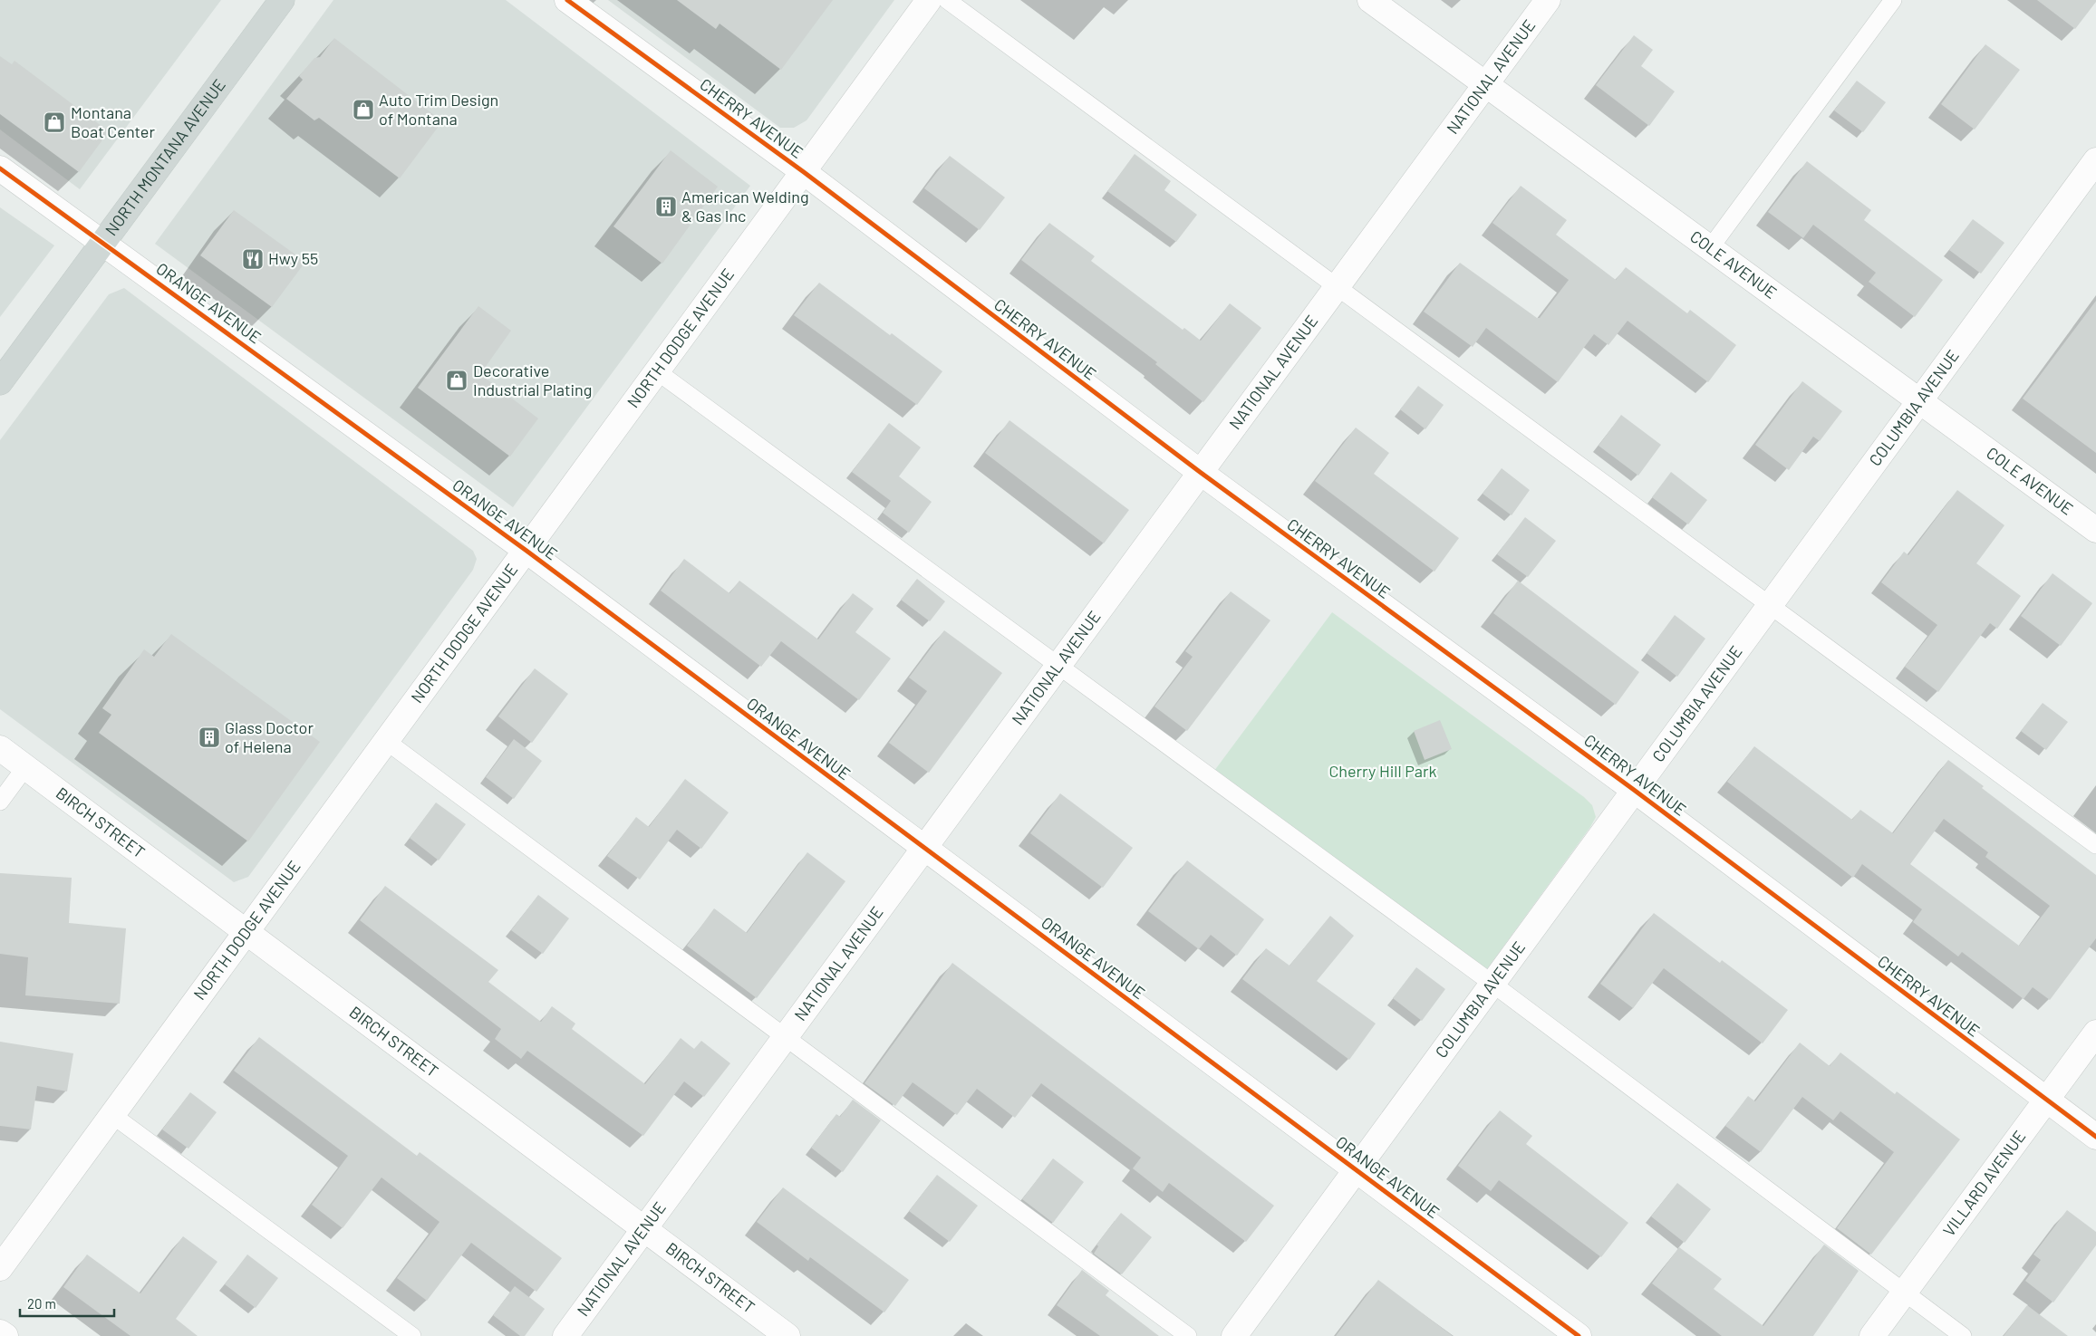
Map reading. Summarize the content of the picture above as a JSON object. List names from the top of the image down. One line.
{"streets":{"main road":["NORTH MONTANA AVENUE"],"street":["NATIONAL AVENUE","CHERRY AVENUE","COLE AVENUE","ORANGE AVENUE","NORTH DODGE AVENUE","COLUMBIA AVENUE","BIRCH STREET","VILLARD AVENUE"]},"crossings":[["NATIONAL AVENUE","CHERRY AVENUE"],["NATIONAL AVENUE","COLE AVENUE"],["NATIONAL AVENUE","ORANGE AVENUE"],["NATIONAL AVENUE","BIRCH STREET"],["CHERRY AVENUE","NORTH DODGE AVENUE"],["CHERRY AVENUE","COLUMBIA AVENUE"],["CHERRY AVENUE","VILLARD AVENUE"],["NORTH MONTANA AVENUE","ORANGE AVENUE"],["COLE AVENUE","COLUMBIA AVENUE"],["ORANGE AVENUE","NORTH DODGE AVENUE"],["ORANGE AVENUE","COLUMBIA AVENUE"],["NORTH DODGE AVENUE","BIRCH STREET"]],"parks":["Cherry Hill Park"],"places":{"shop":["Auto Trim Design of Montana","Montana Boat Center","Decorative Industrial Plating"],"building":["American Welding & Gas Inc","Glass Doctor of Helena"],"restaurant":["Hwy 55"]},"scale_bar":"20 m"}
